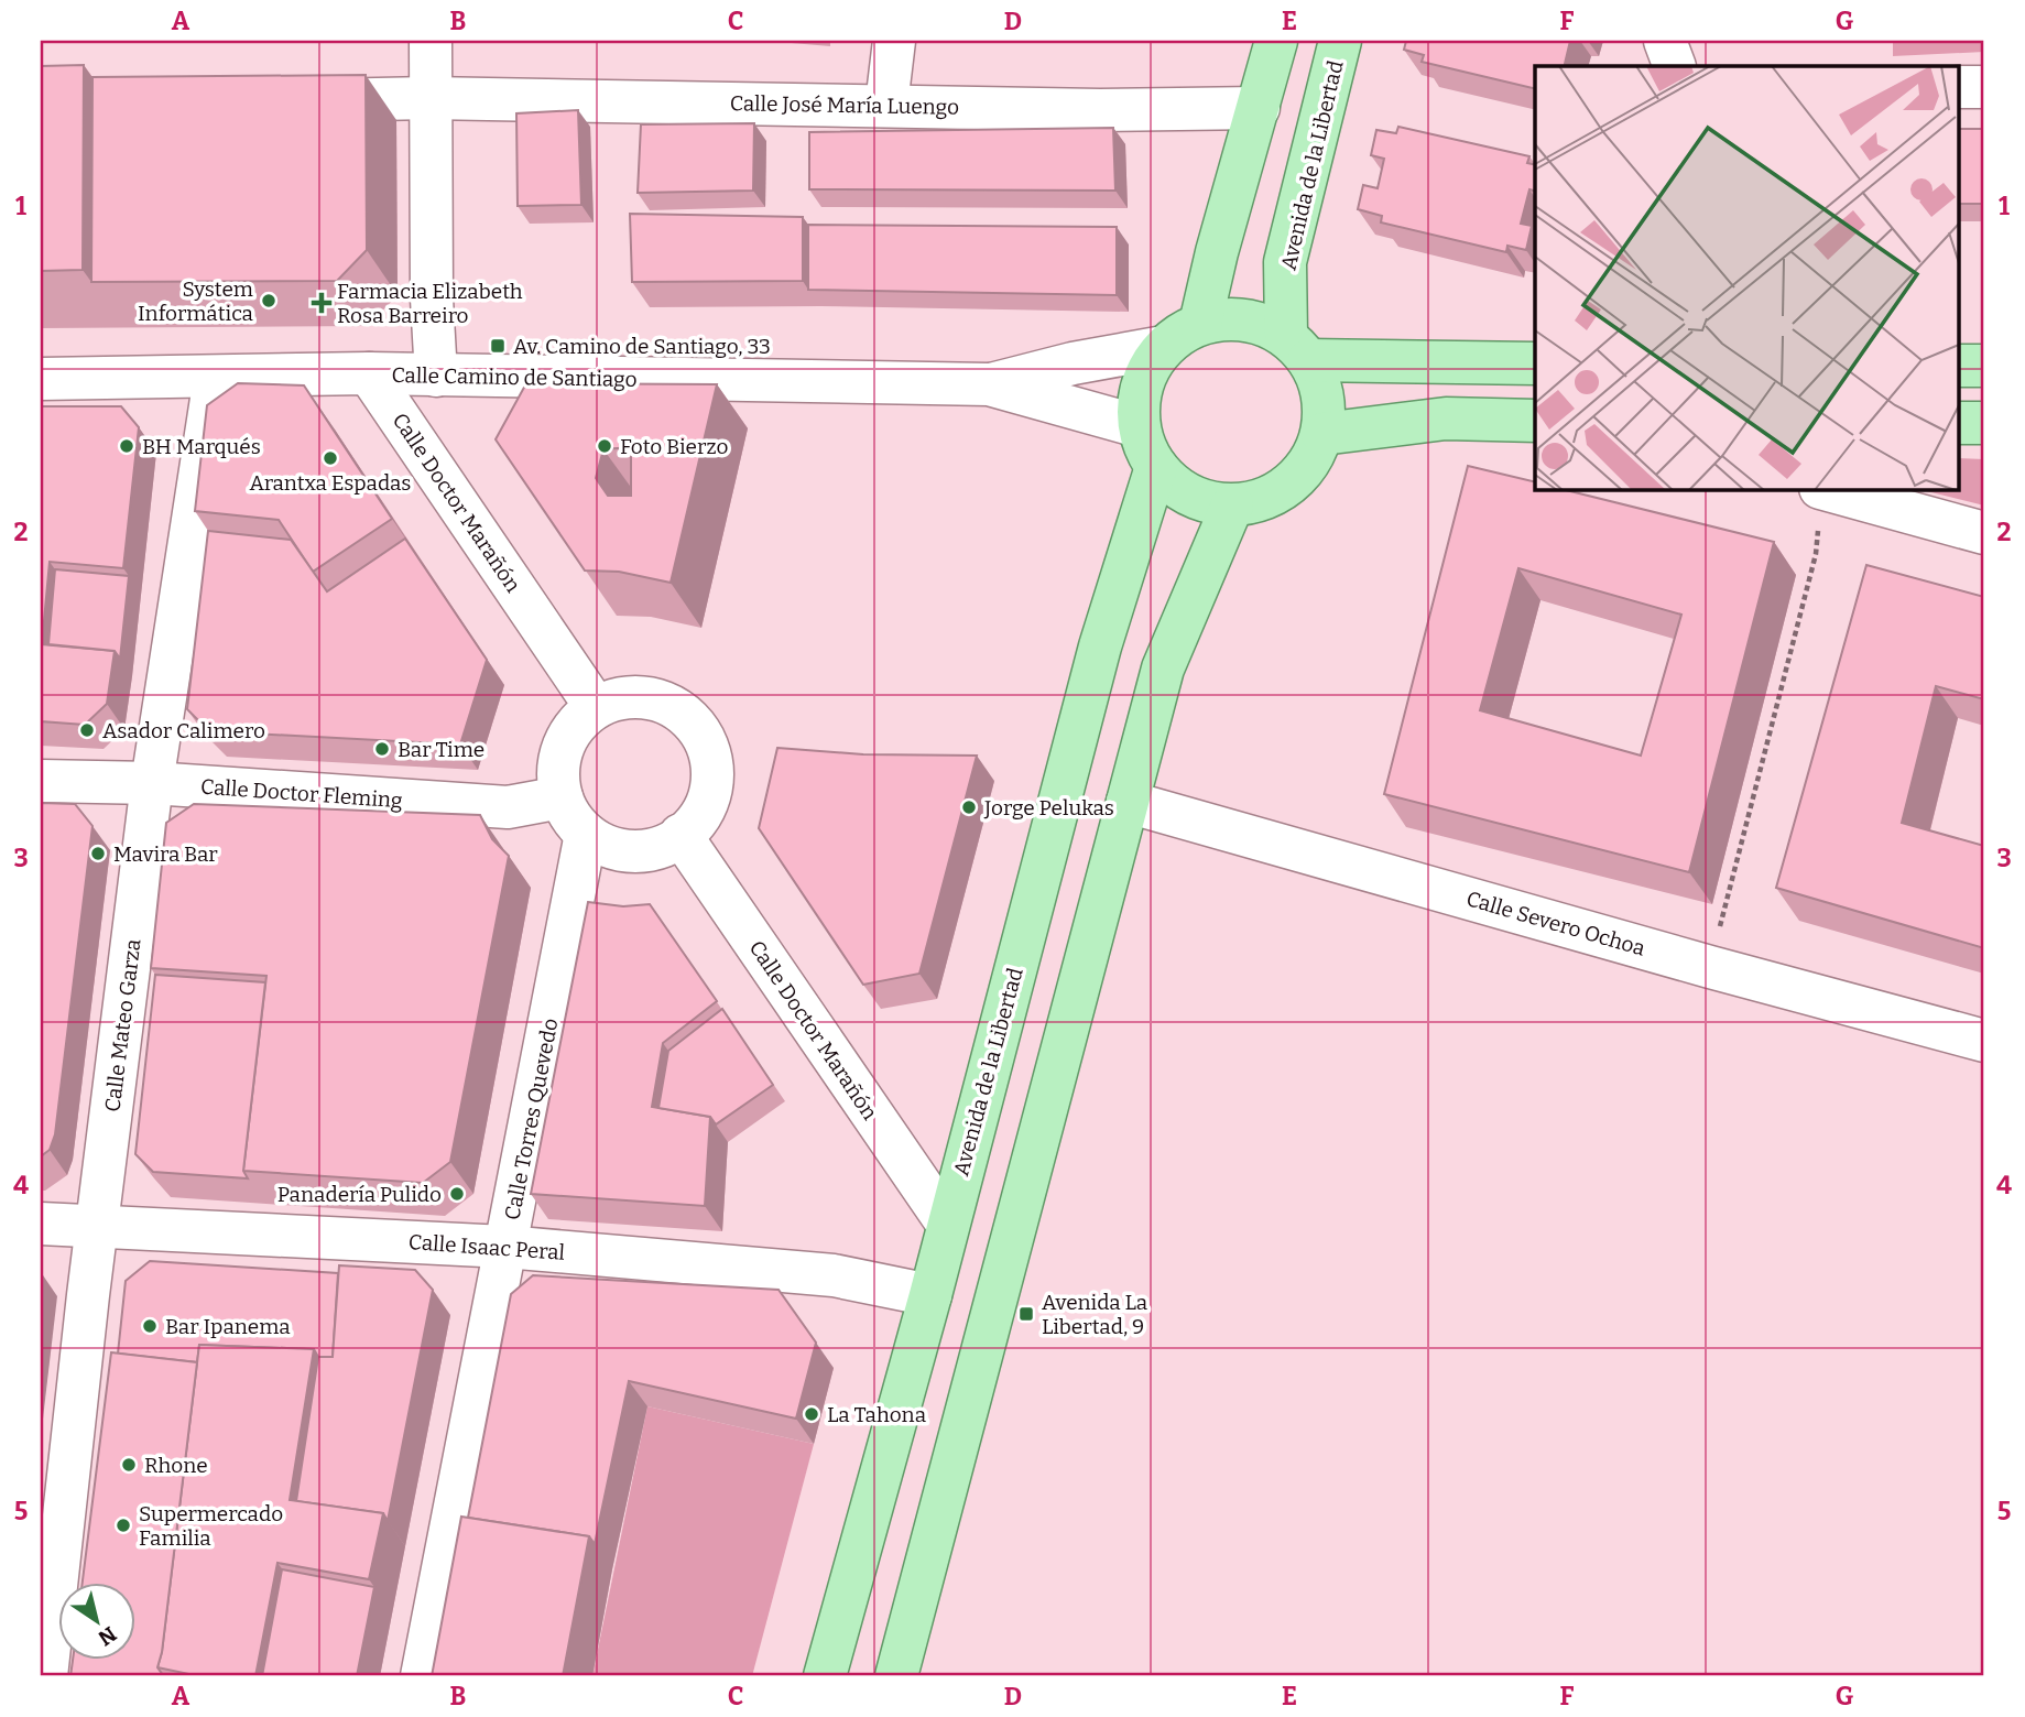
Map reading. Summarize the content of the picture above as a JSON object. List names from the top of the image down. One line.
{"streets":{"main road":["Avenida de la Libertad"],"street":["Calle José María Luengo","Calle Camino de Santiago","Calle Doctor Marañón","Calle Doctor Fleming","Calle Severo Ochoa","Calle Mateo Garza","Calle Torres Quevedo","Calle Isaac Peral"]},"crossings":[["Avenida de la Libertad","Calle Camino de Santiago"],["Avenida de la Libertad","Calle Doctor Marañón"],["Avenida de la Libertad","Calle Isaac Peral"],["Calle Camino de Santiago","Calle Doctor Marañón"],["Calle Camino de Santiago","Calle Mateo Garza"],["Calle Doctor Marañón","Calle Doctor Fleming"],["Calle Doctor Marañón","Calle Torres Quevedo"],["Calle Doctor Fleming","Calle Mateo Garza"],["Calle Doctor Fleming","Calle Torres Quevedo"],["Calle Mateo Garza","Calle Isaac Peral"],["Calle Torres Quevedo","Calle Isaac Peral"]],"places":{"other":["System Informática","BH Marqués","Foto Bierzo","Arantxa Espadas","Asador Calimero","Bar Time","Jorge Pelukas","Mavira Bar","Panadería Pulido","Bar Ipanema","La Tahona","Rhone","Supermercado Familia"],"health":["Farmacia Elizabeth Rosa Barreiro"],"transit":["Av. Camino de Santiago, 33","Avenida La Libertad, 9"]},"north":"bottom right","grid":{"columns":["A","B","C","D","E","F","G"],"rows":["1","2","3","4","5"]}}
